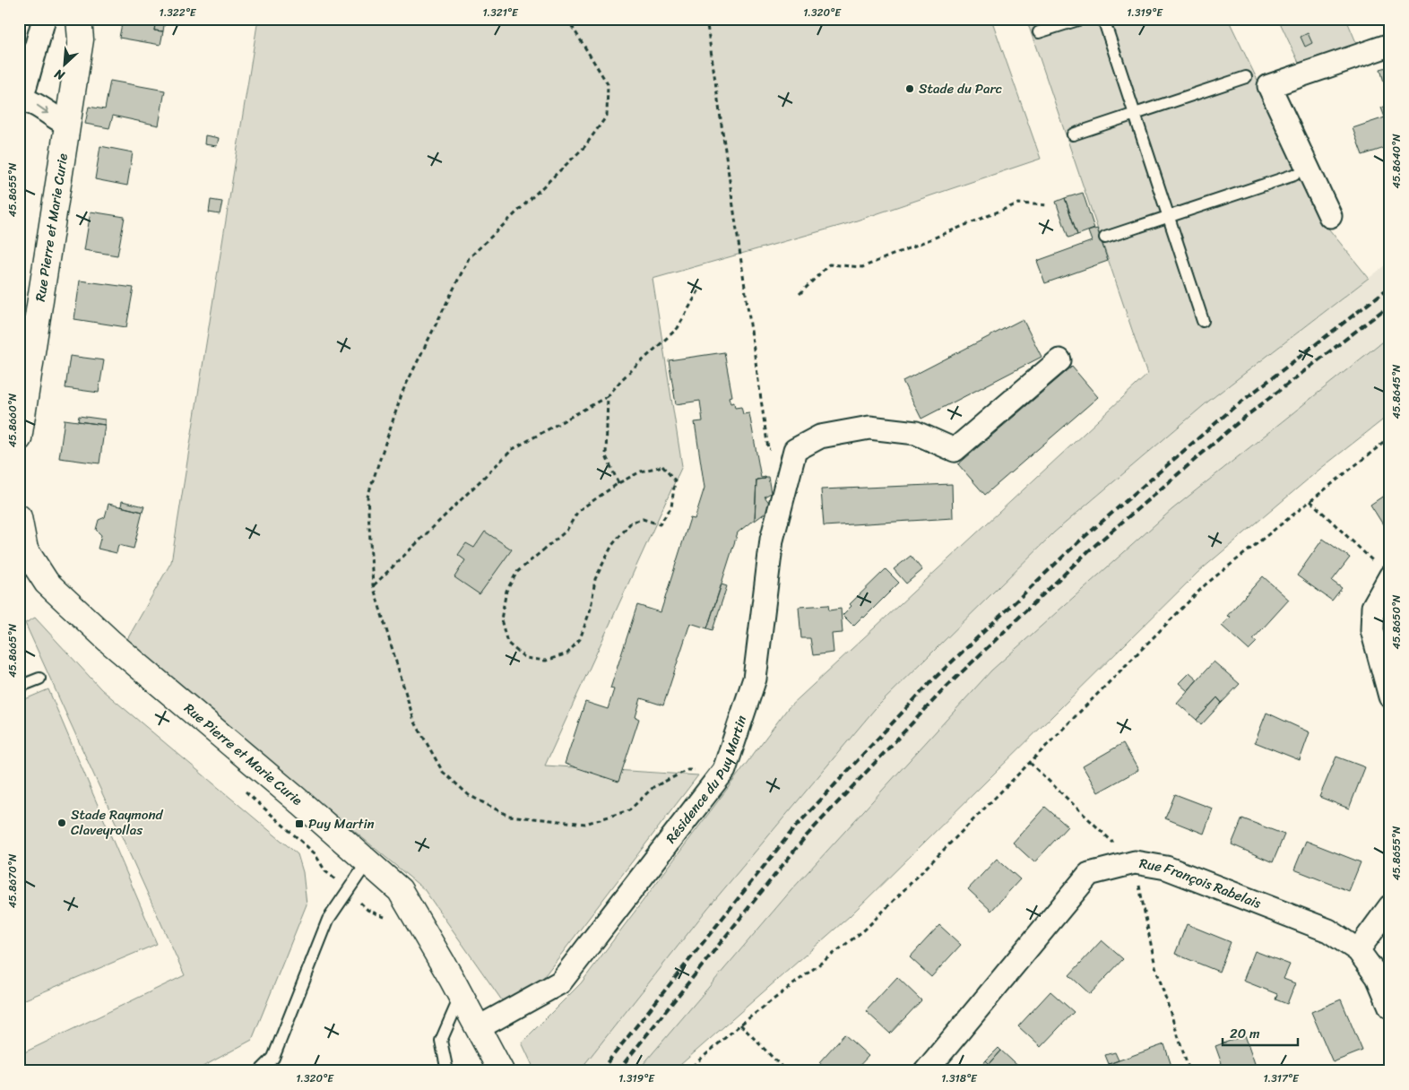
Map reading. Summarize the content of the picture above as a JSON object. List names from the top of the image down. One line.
{"streets":{"street":["Rue Pierre et Marie Curie","Résidence du Puy Martin","Rue François Rabelais"]},"crossings":[["Rue Pierre et Marie Curie","Résidence du Puy Martin"]],"places":{"other":["Stade du Parc","Stade Raymond Claveyrollas"],"transit":["Puy Martin"]},"scale_bar":"20 m","north":"bottom left","coordinates":["1.322°E","1.321°E","1.320°E","1.319°E","45.8640°N","45.8655°N","45.8645°N","45.8660°N","45.8650°N","45.8665°N","45.8670°N","1.318°E","1.317°E"]}
